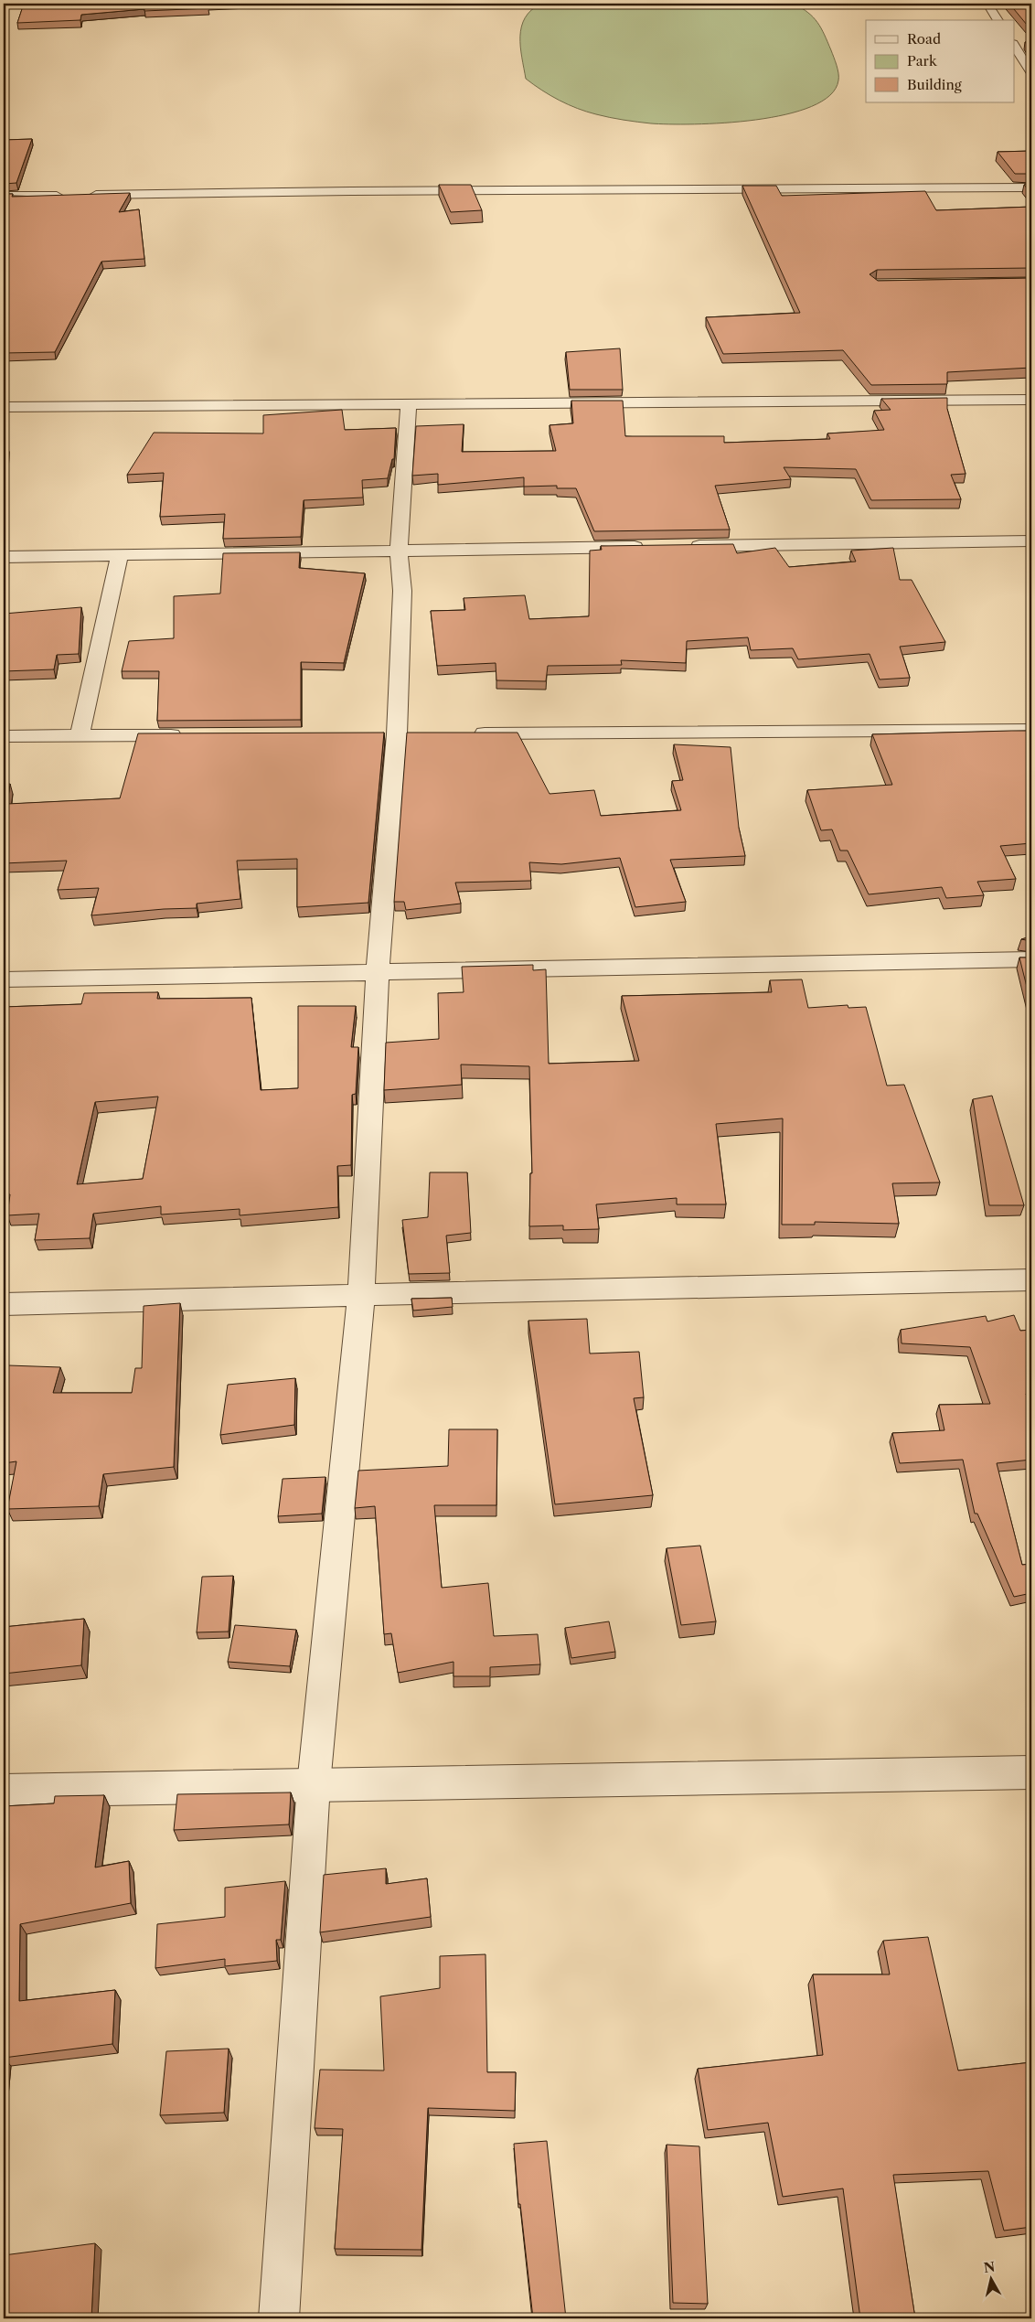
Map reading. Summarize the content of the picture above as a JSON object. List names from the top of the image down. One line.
{"legend":["Road","Park","Building"],"north":"top"}
